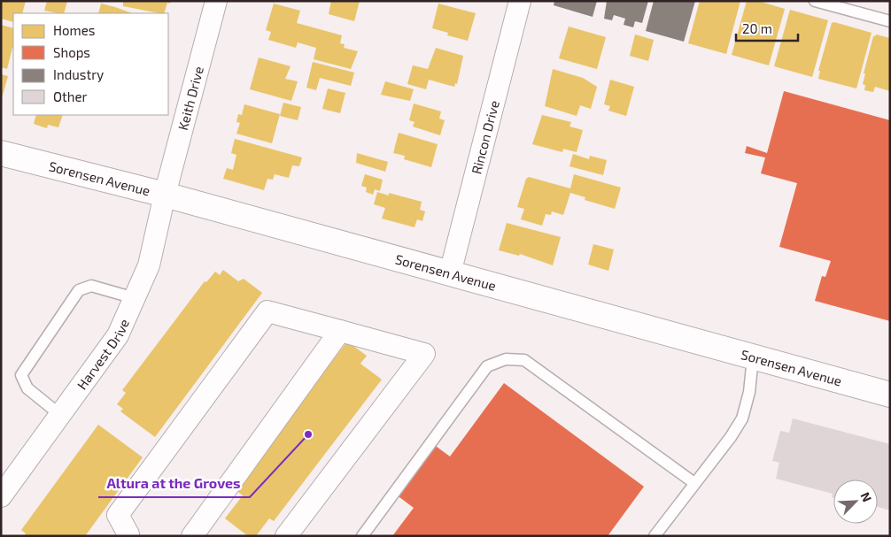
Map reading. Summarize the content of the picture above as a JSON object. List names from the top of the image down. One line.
{"streets":{"street":["Keith Drive","Rincon Drive","Sorensen Avenue","Harvest Drive"]},"crossings":[["Keith Drive","Sorensen Avenue"],["Keith Drive","Harvest Drive"],["Rincon Drive","Sorensen Avenue"],["Sorensen Avenue","Harvest Drive"]],"places":["Altura at the Groves"],"legend":["Homes","Shops","Industry","Other"],"scale_bar":"20 m","north":"top right"}
